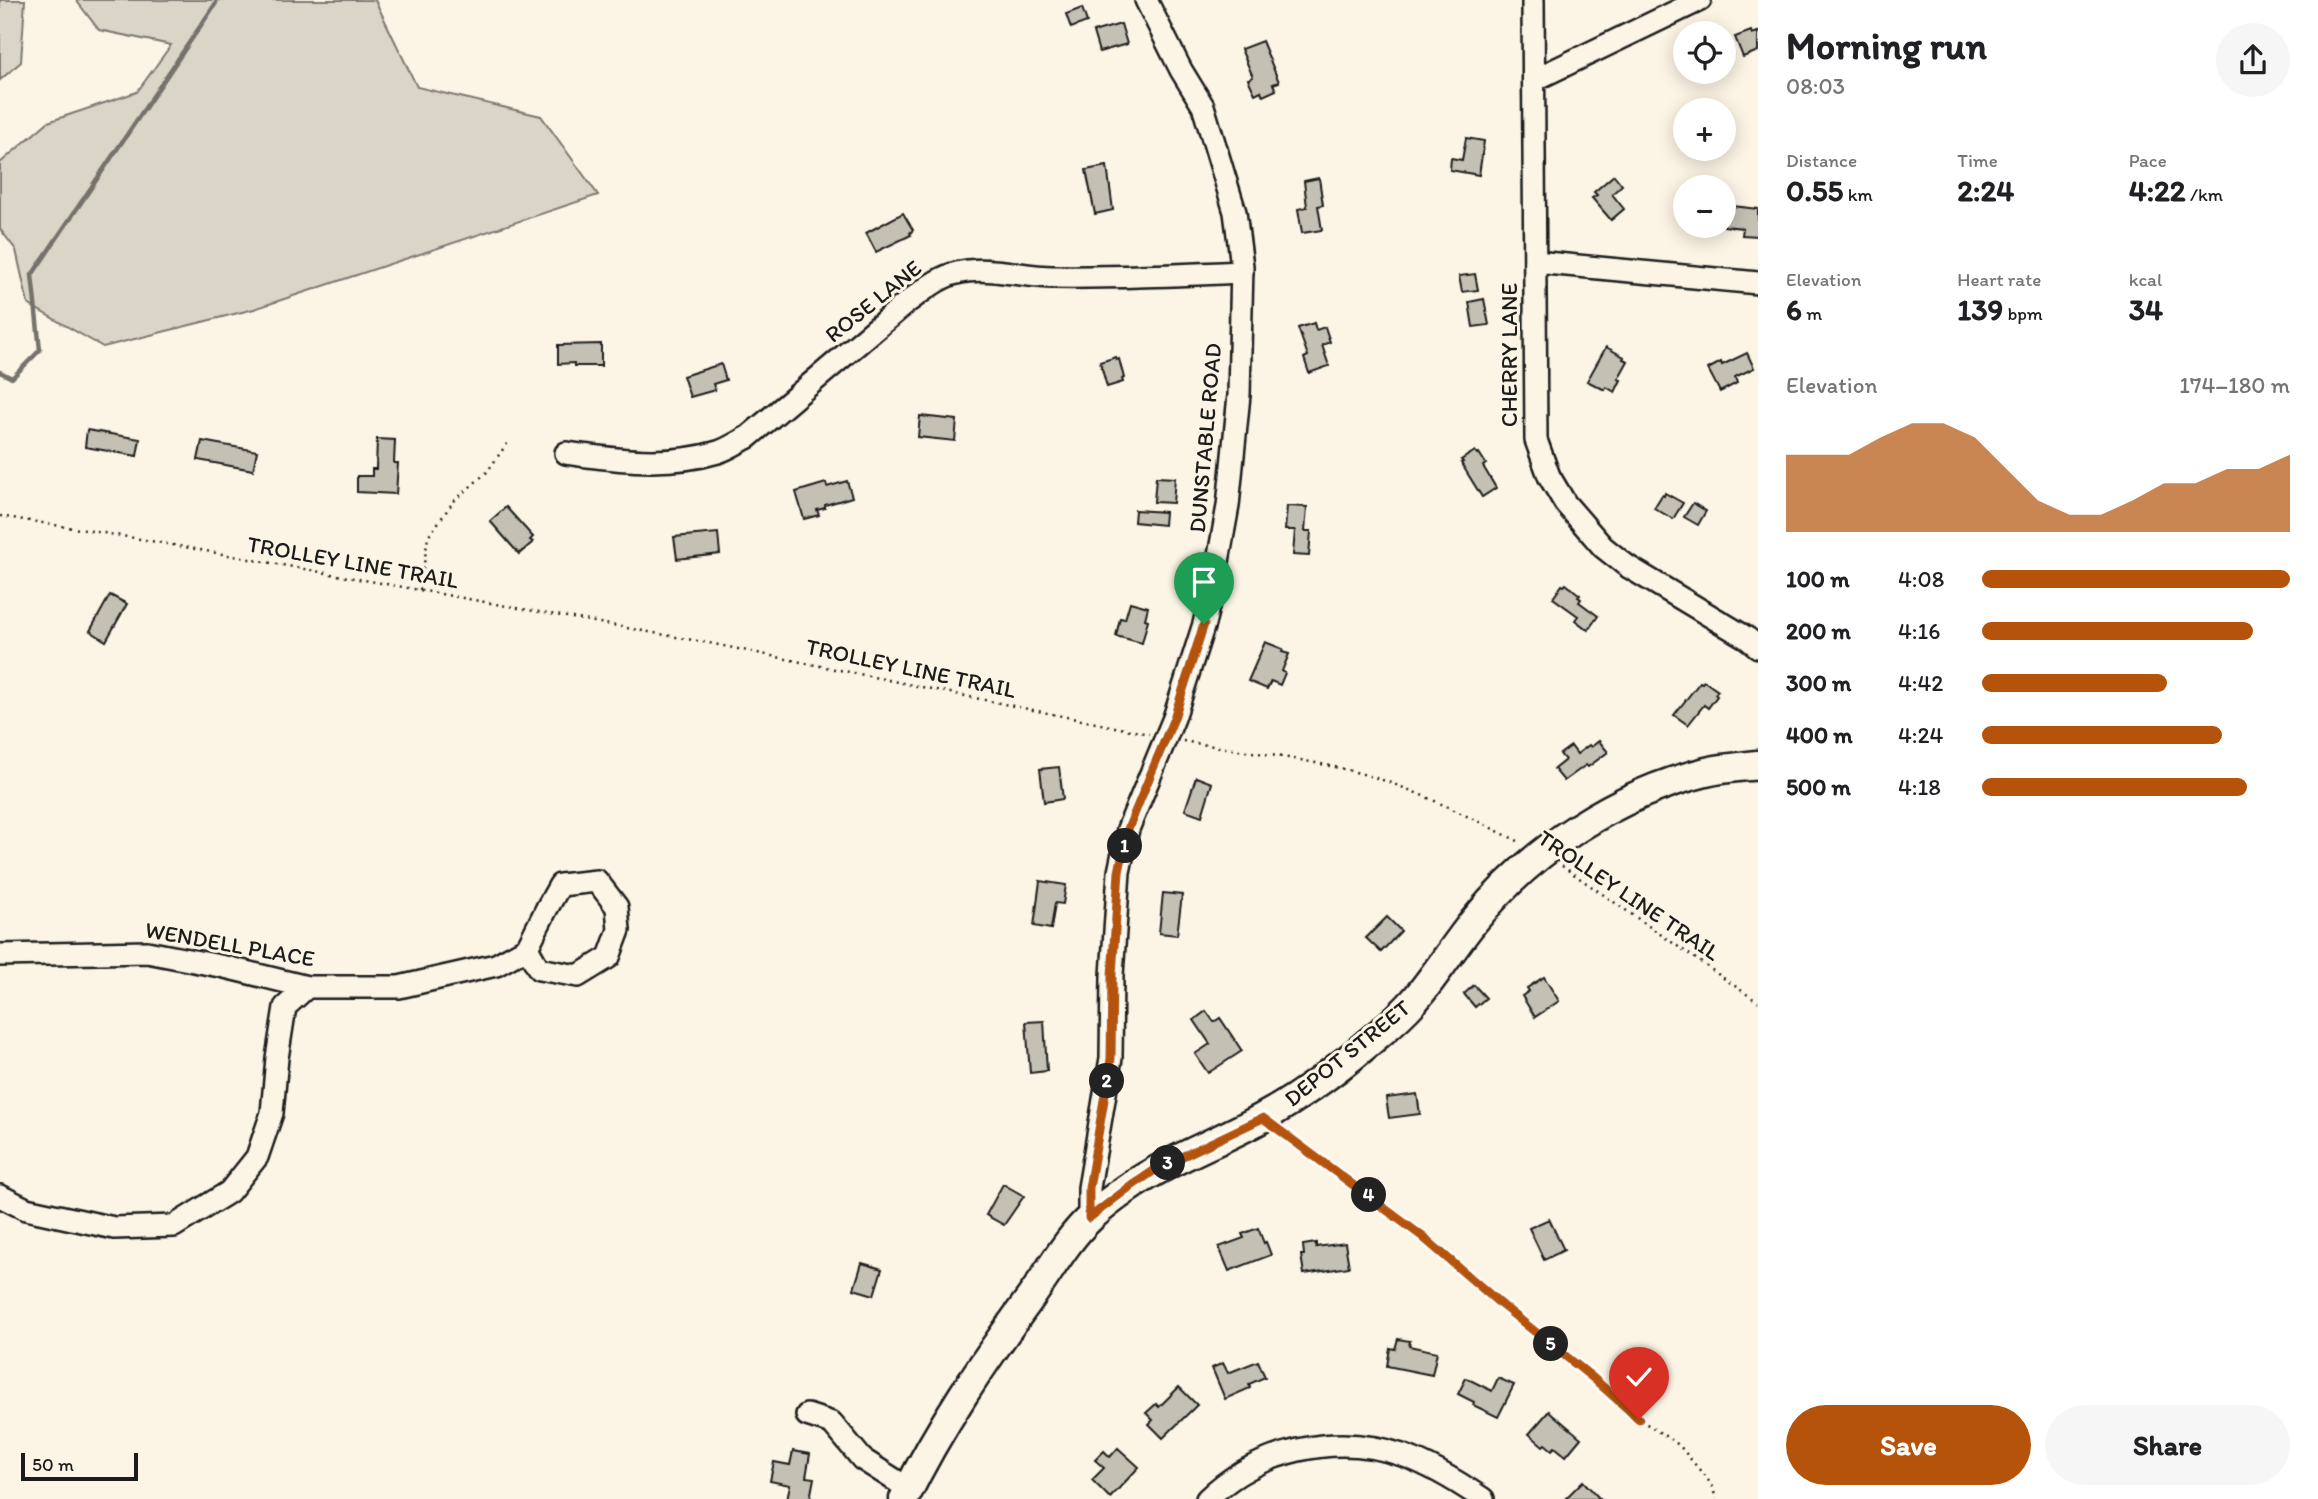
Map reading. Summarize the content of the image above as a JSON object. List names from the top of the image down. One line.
{"streets":{"main road":["DEPOT STREET"],"street":["ROSE LANE","CHERRY LANE","DUNSTABLE ROAD","WENDELL PLACE"],"path":["TROLLEY LINE TRAIL"]},"crossings":[["ROSE LANE","DUNSTABLE ROAD"],["DUNSTABLE ROAD","TROLLEY LINE TRAIL"],["DUNSTABLE ROAD","DEPOT STREET"],["TROLLEY LINE TRAIL","DEPOT STREET"]],"scale_bar":"50 m","page":{"heading":["Morning run","08:03"],"map_buttons":["+","−"],"stats":[["Distance","0.55 km"],["Time","2:24"],["Pace","4:22 /km"],["Elevation","6 m"],["Heart rate","139 bpm"],["kcal","34"]],"chart":["Elevation","174–180 m"],"list":[{"name":"100 m","note":"4:08"},{"name":"200 m","note":"4:16"},{"name":"300 m","note":"4:42"},{"name":"400 m","note":"4:24"},{"name":"500 m","note":"4:18"}],"pins":["1","2","3","4","5"],"buttons":["Save","Share"],"scale":"50 m"}}
